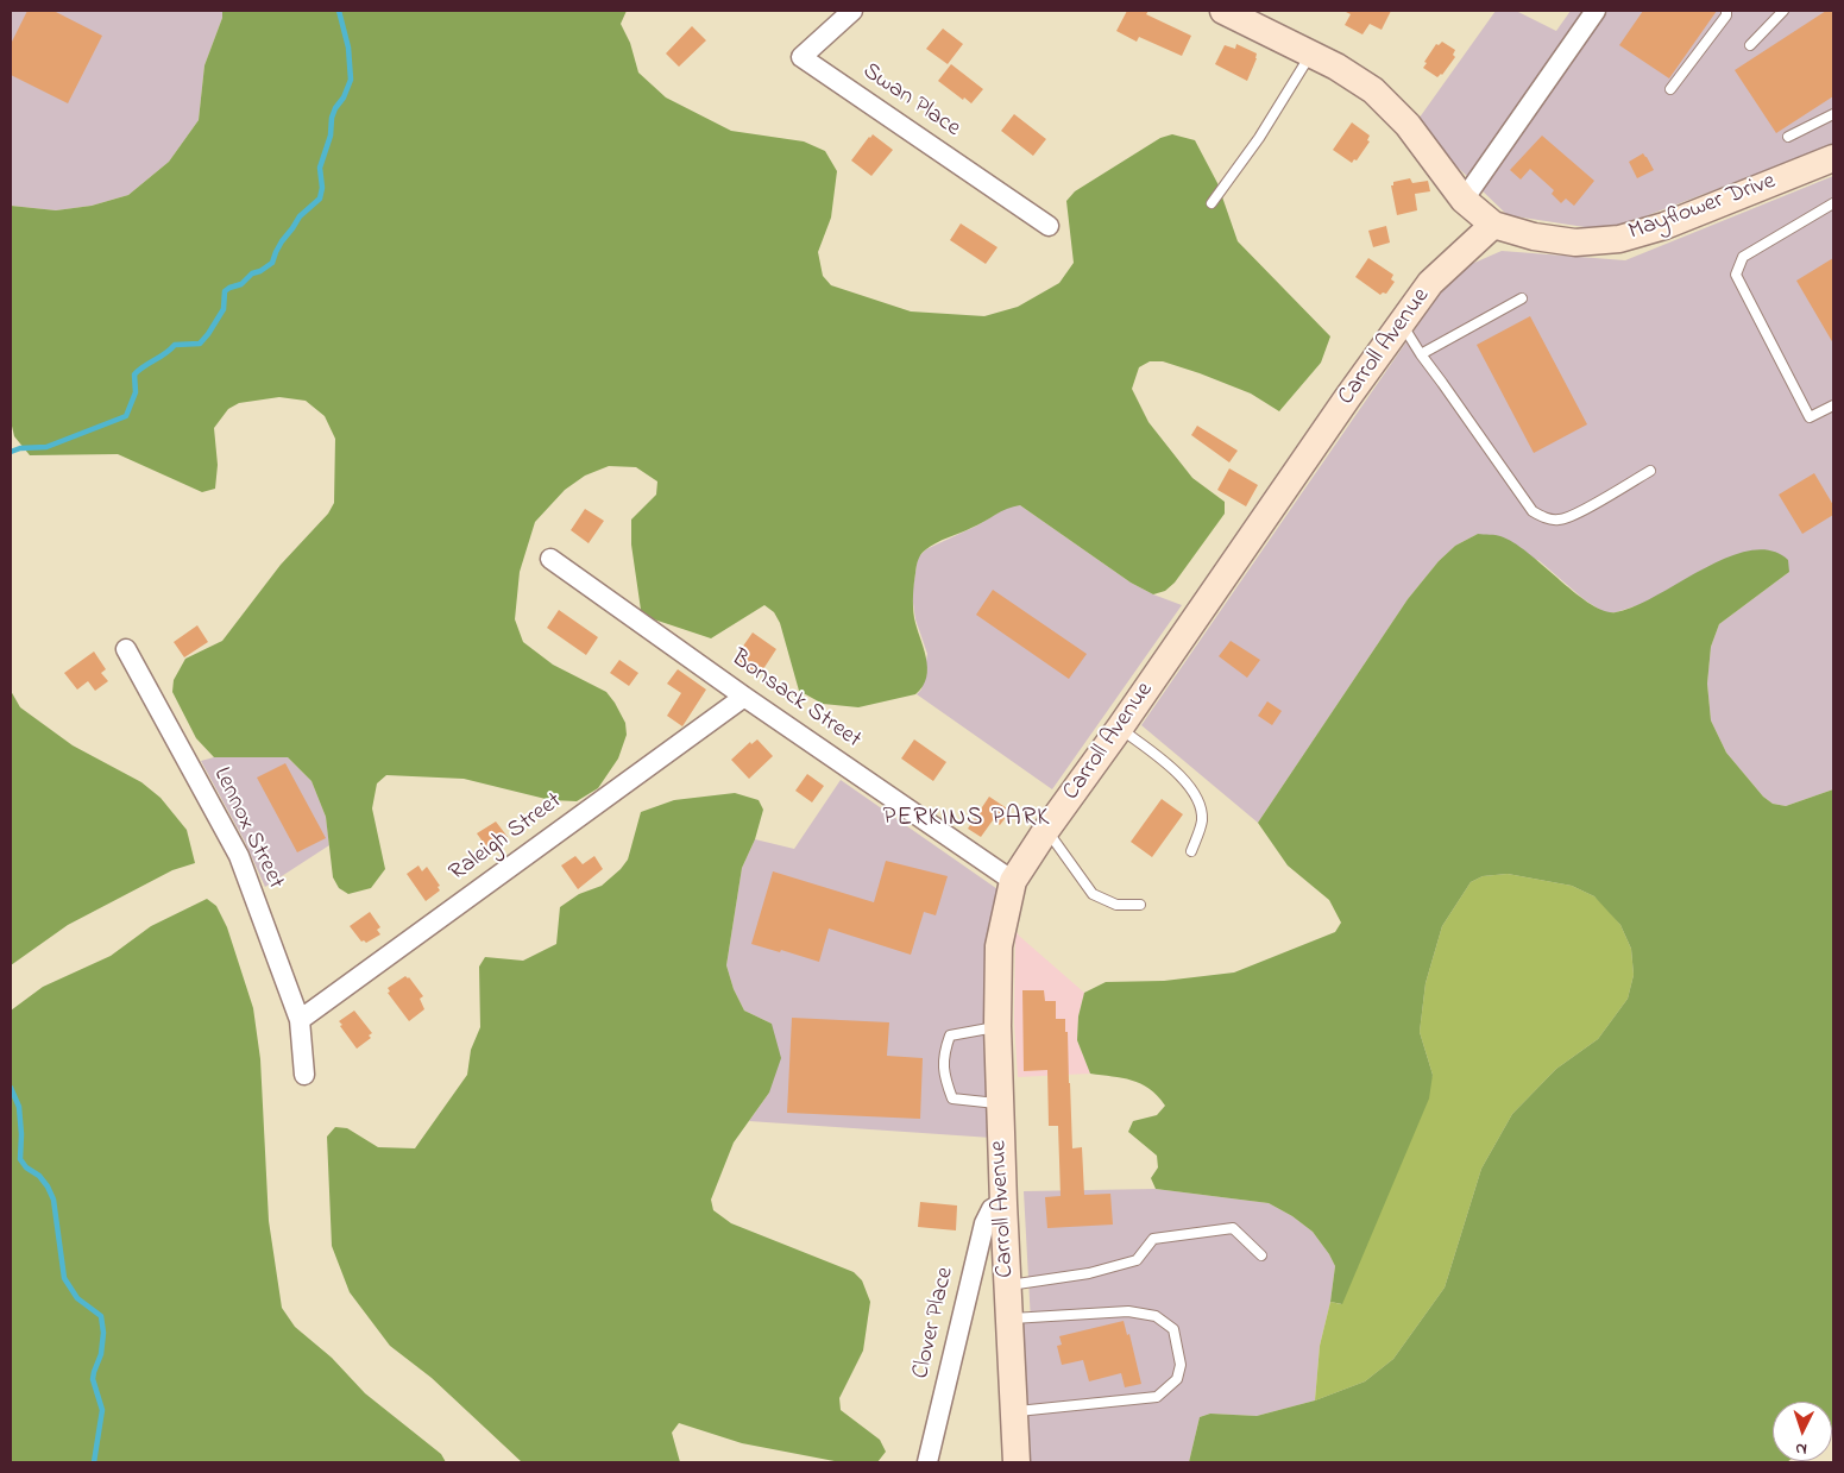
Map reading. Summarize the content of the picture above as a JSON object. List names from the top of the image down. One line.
{"streets":{"street":["Swan Place","Mayflower Drive","Carroll Avenue","Bonsack Street","Lennox Street","Raleigh Street","Clover Place"]},"crossings":[["Mayflower Drive","Carroll Avenue"],["Carroll Avenue","Bonsack Street"],["Carroll Avenue","Clover Place"],["Bonsack Street","Raleigh Street"],["Lennox Street","Raleigh Street"]],"districts":["PERKINS PARK"],"north":"bottom"}
